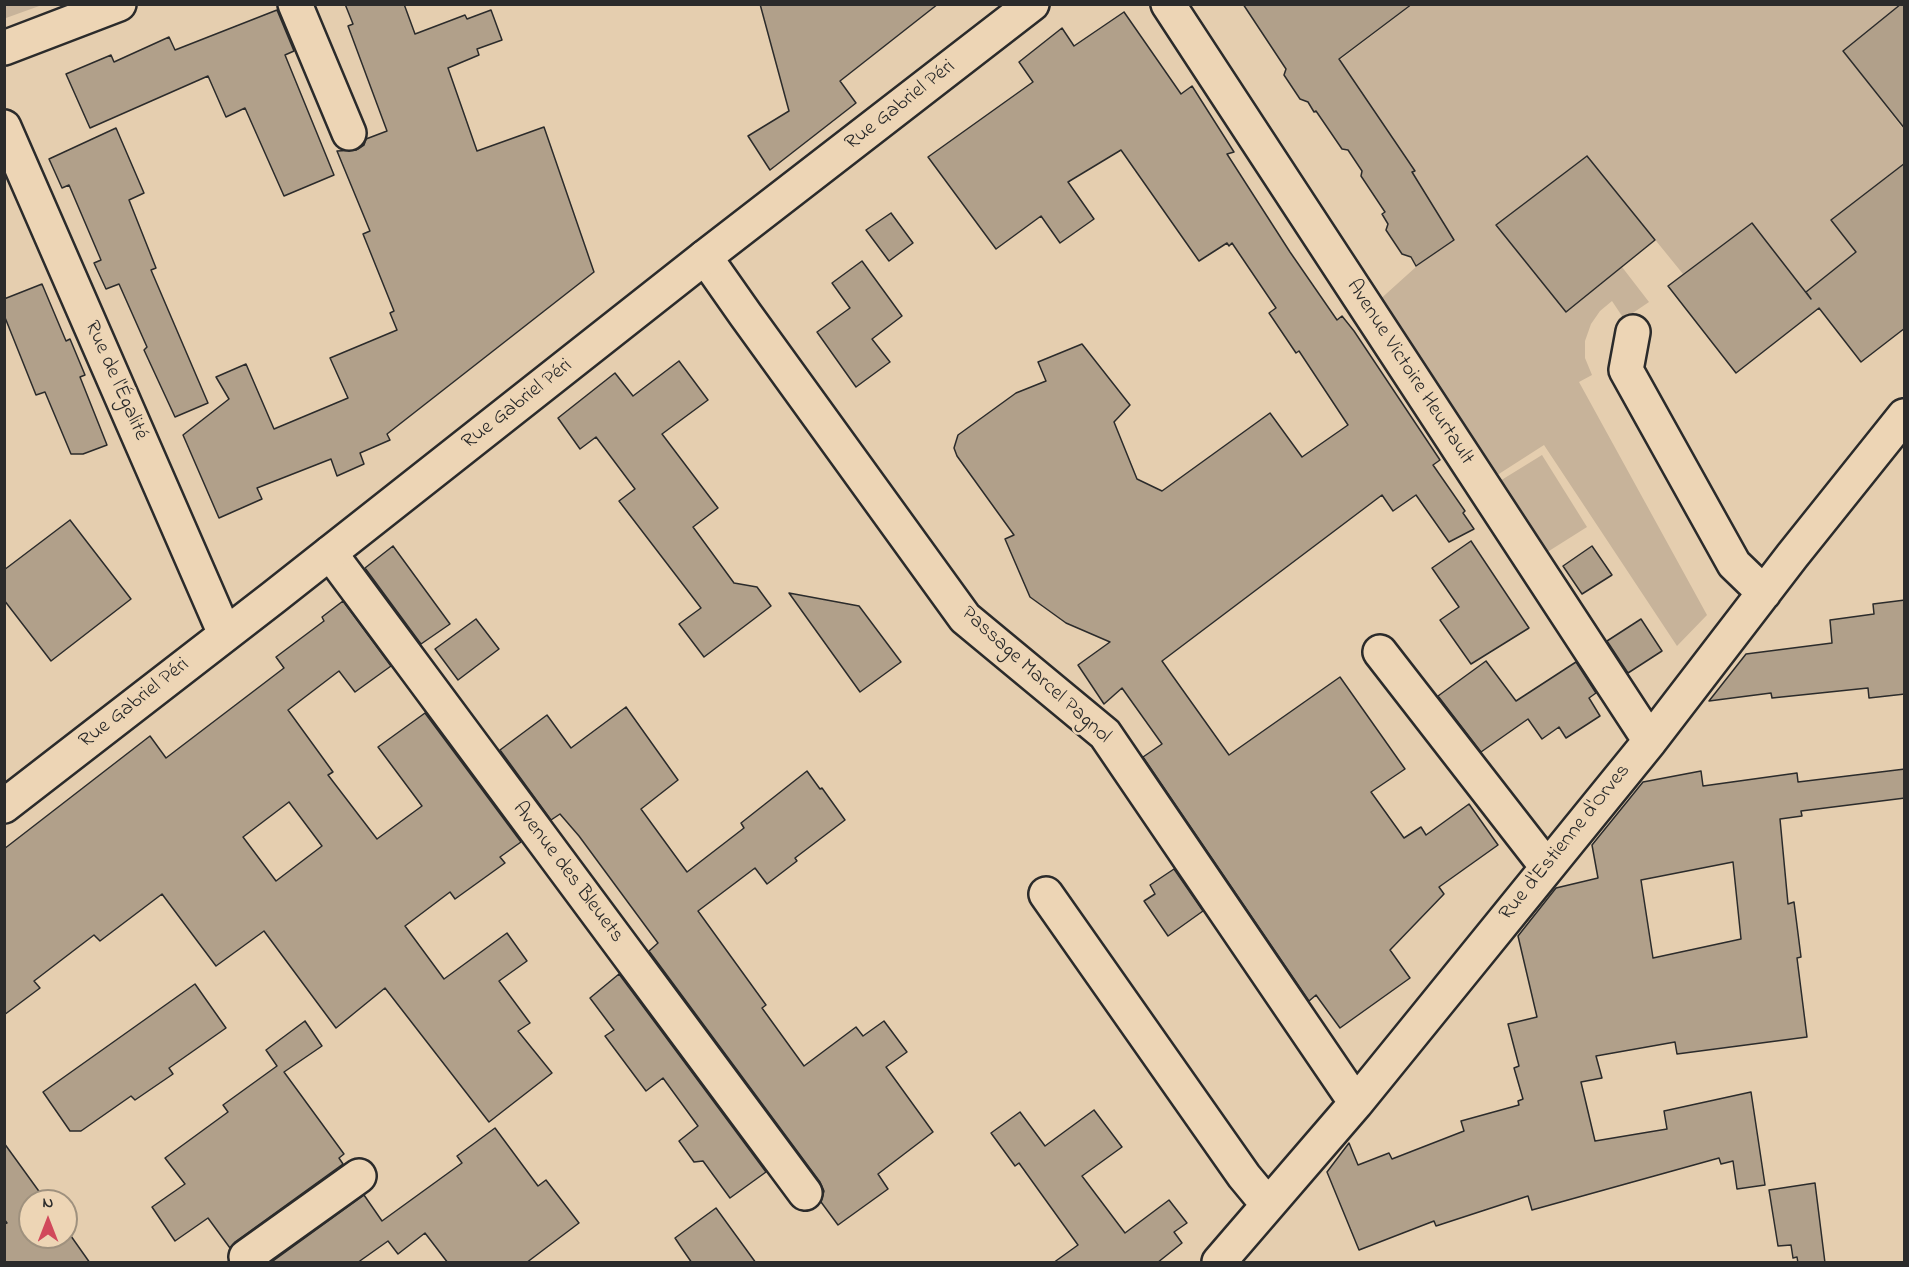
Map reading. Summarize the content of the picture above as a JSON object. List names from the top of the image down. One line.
{"streets":{"street":["Rue Gabriel Péri","Avenue Victoire Heurtault","Rue de l'Égalité","Passage Marcel Pagnol","Rue d'Estienne d'Orves","Avenue des Bleuets"]},"crossings":[["Rue Gabriel Péri","Rue de l'Égalité"],["Rue Gabriel Péri","Passage Marcel Pagnol"],["Rue Gabriel Péri","Avenue des Bleuets"],["Avenue Victoire Heurtault","Rue d'Estienne d'Orves"],["Passage Marcel Pagnol","Rue d'Estienne d'Orves"]],"north":"top"}
